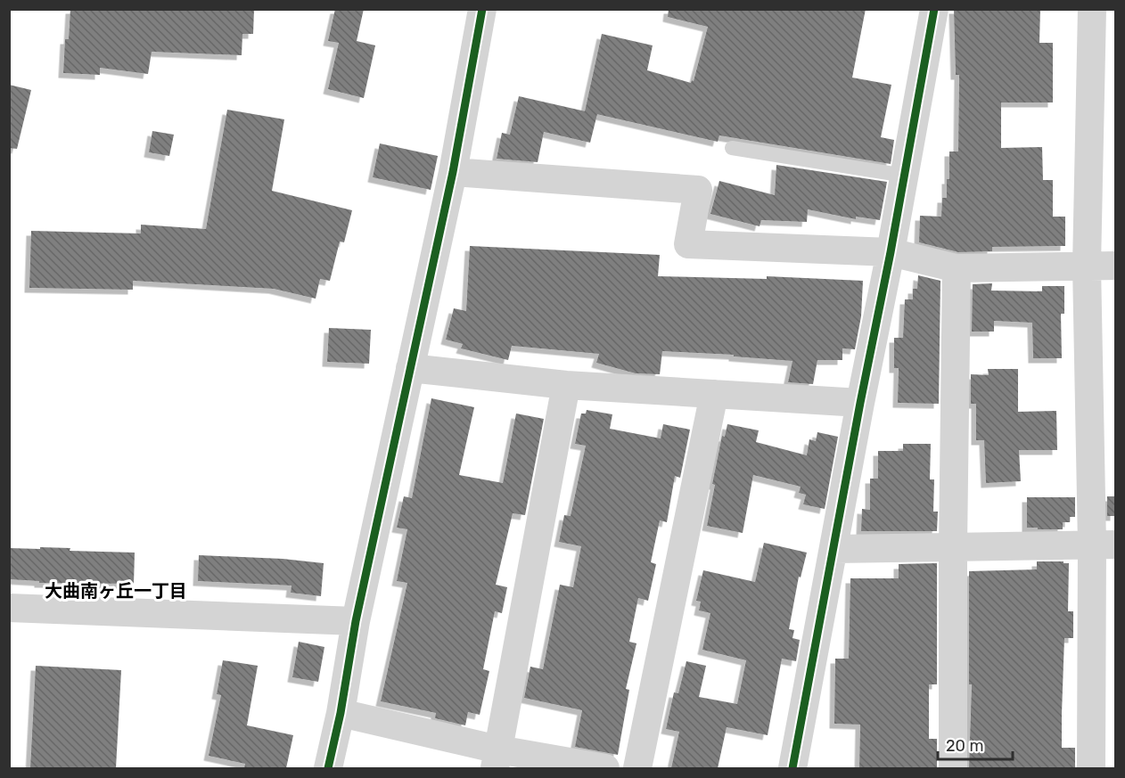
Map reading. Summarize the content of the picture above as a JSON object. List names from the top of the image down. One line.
{"districts":["大曲南ヶ丘一丁目"],"scale_bar":"20 m"}
